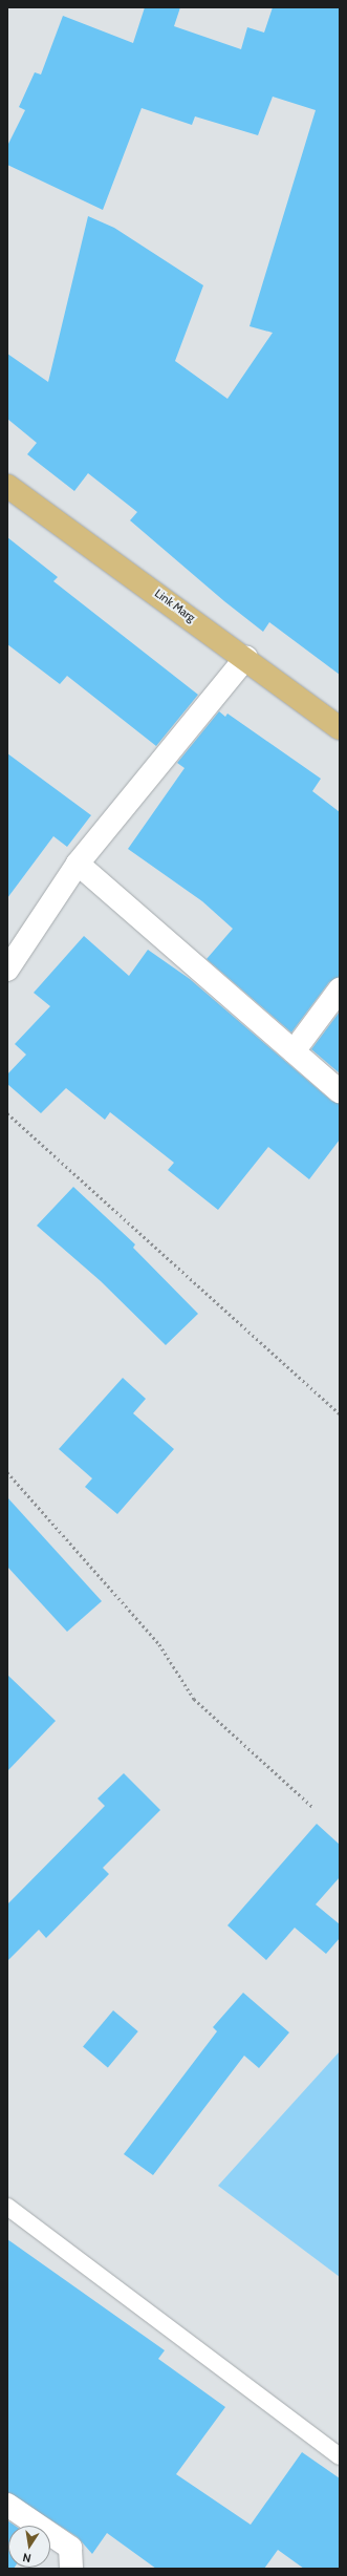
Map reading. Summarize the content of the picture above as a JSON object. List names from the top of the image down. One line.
{"streets":{"main road":["Link Marg"]},"north":"bottom"}
